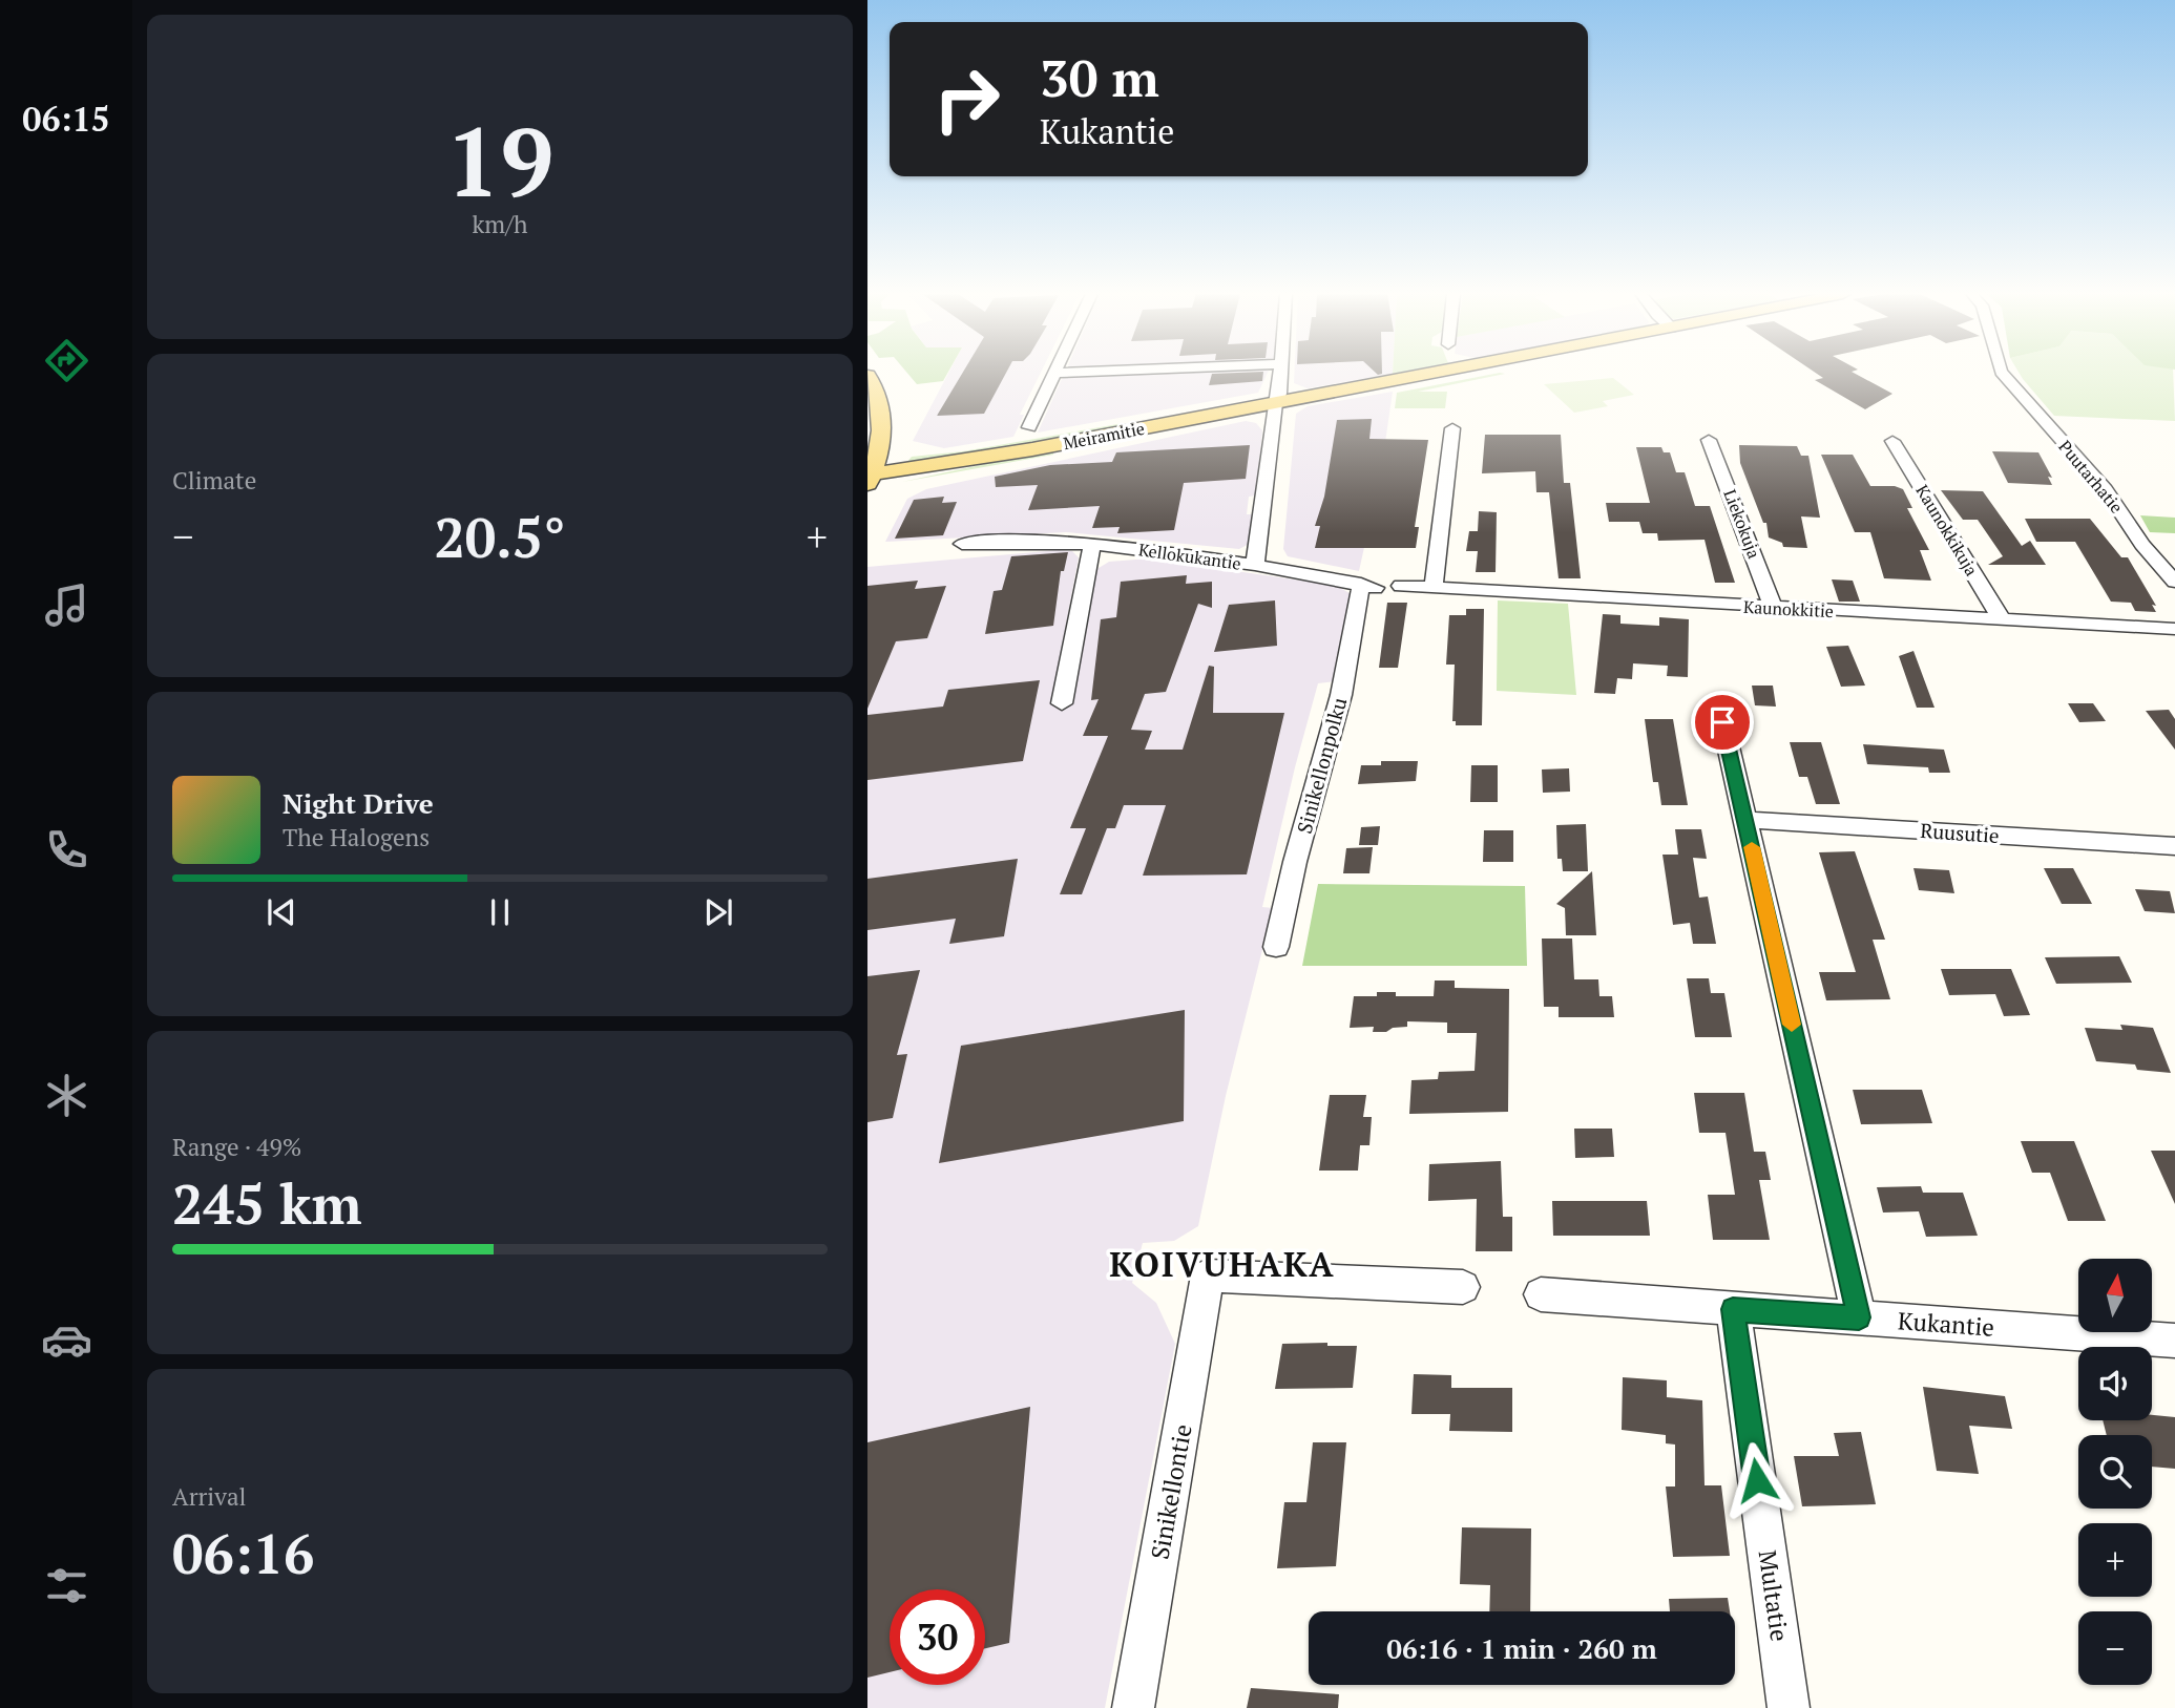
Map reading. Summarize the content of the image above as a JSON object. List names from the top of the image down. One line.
{"streets":{"main road":["Meiramitie"],"street":["Puutarhatie","Liekokuja","Kaunokkikuja","Kellokukantie","Kaunokkitie","Sinikellonpolku","Ruusutie","Kukantie","Sinikellontie","Multatie"]},"crossings":[["Meiramitie","Kellokukantie"],["Liekokuja","Kaunokkitie"],["Kaunokkikuja","Kaunokkitie"],["Kellokukantie","Sinikellonpolku"],["Kukantie","Multatie"]],"districts":["KOIVUHAKA"],"north":"top","page":{"tabs":"06:15","tile":[["19","km/h"],"Climate",["Range · 49%","245 km"],["Arrival","06:16"]],"turn":["30 m","Kukantie"],"heat":["−","20.5°","+"],"song":["Night Drive","The Halogens"],"map_buttons":["+","−"],"limit":"30","trip":"06:16 · 1 min · 260 m"}}
